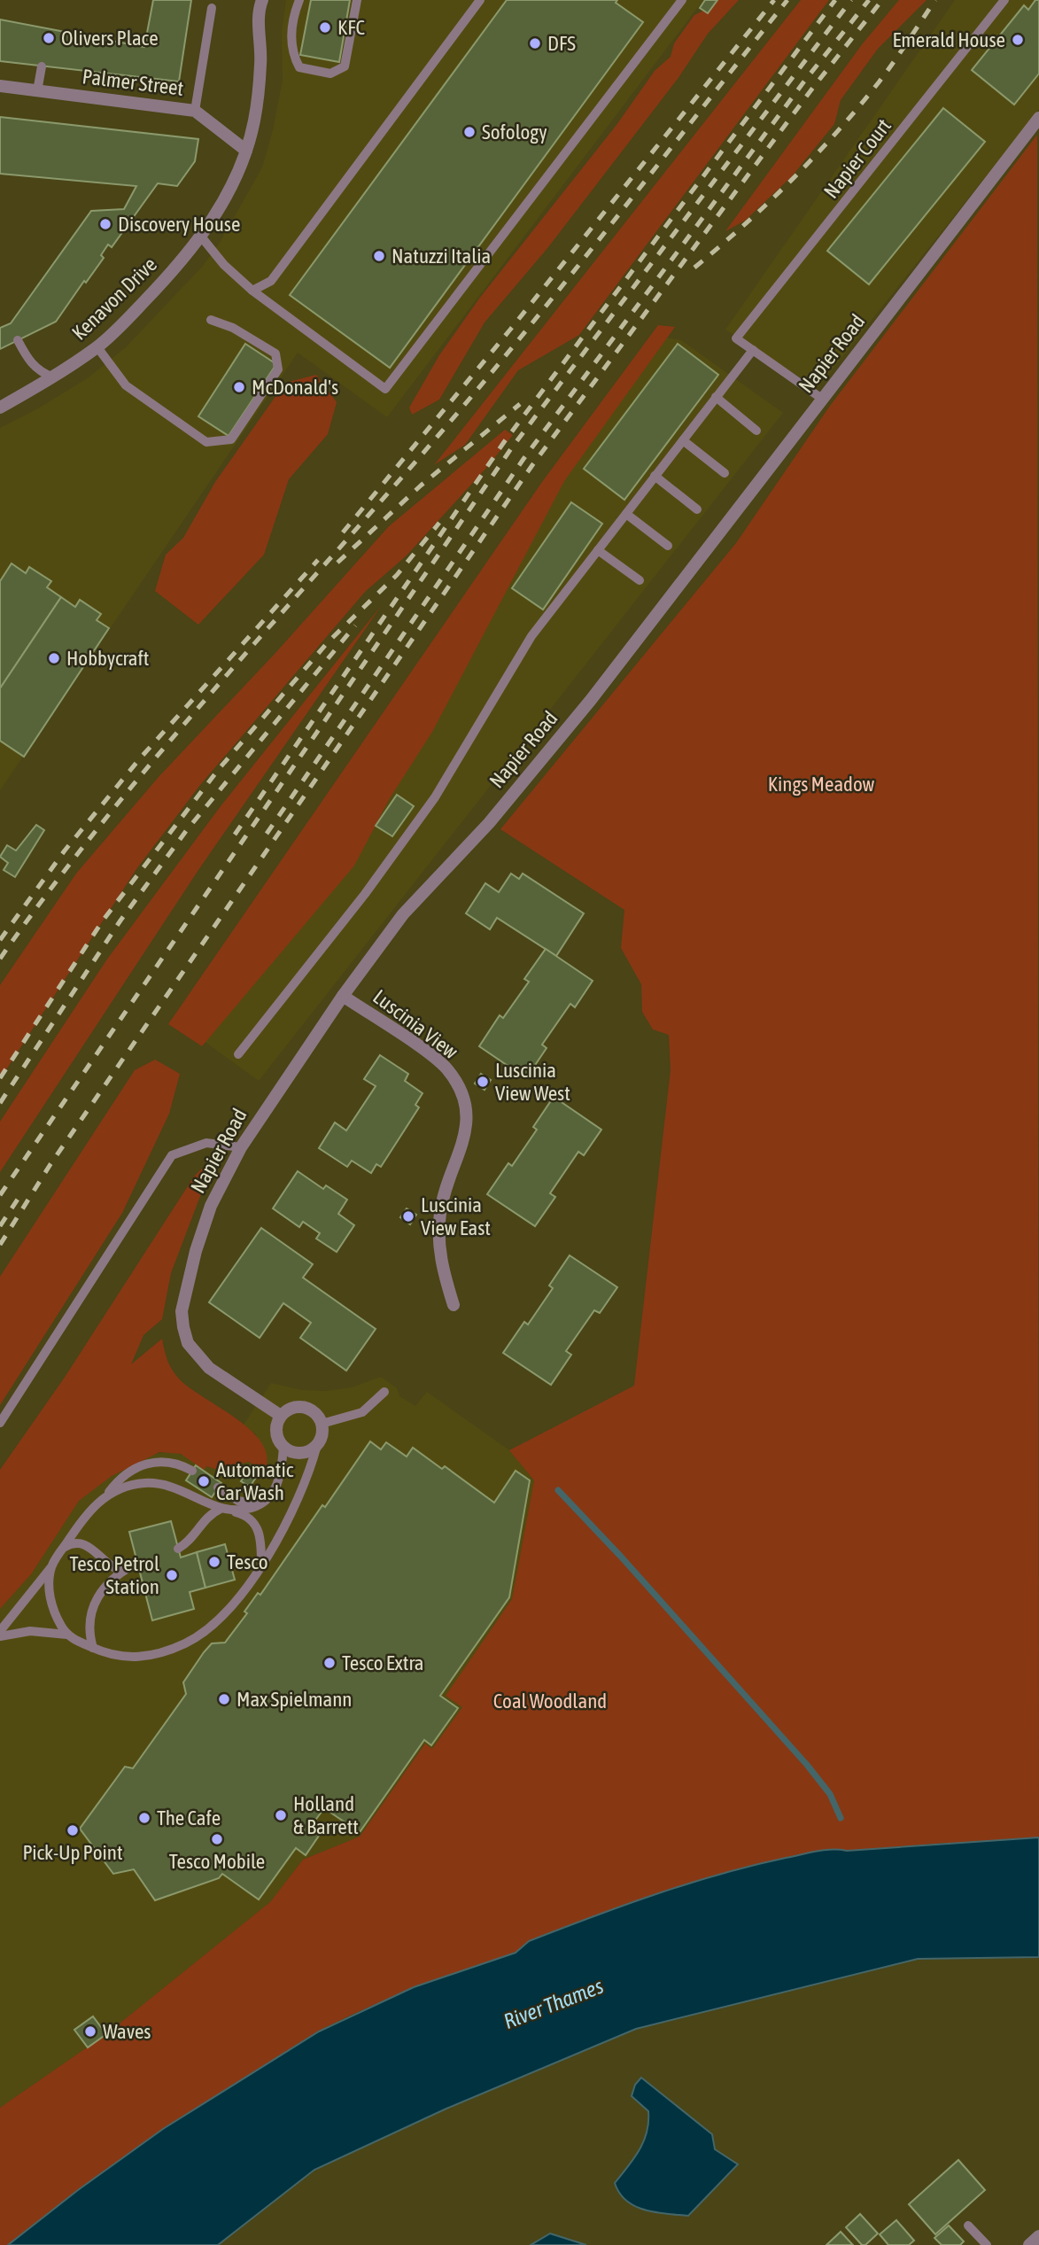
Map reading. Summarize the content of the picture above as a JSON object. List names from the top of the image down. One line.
{"streets":{"street":["Palmer Street","Kenavon Drive","Napier Road","Luscinia View"],"lane":["Napier Court"]},"crossings":[["Palmer Street","Kenavon Drive"],["Napier Road","Luscinia View"]],"water":["River Thames"],"parks":["Kings Meadow","Coal Woodland"],"places":["KFC","Olivers Place","Emerald House","DFS","Sofology","Discovery House","Natuzzi Italia","McDonald's","Hobbycraft","Luscinia View West","Luscinia View East","Automatic Car Wash","Tesco","Tesco Petrol Station","Tesco Extra","Max Spielmann","Holland & Barrett","The Cafe","Pick-Up Point","Tesco Mobile","Waves"]}
